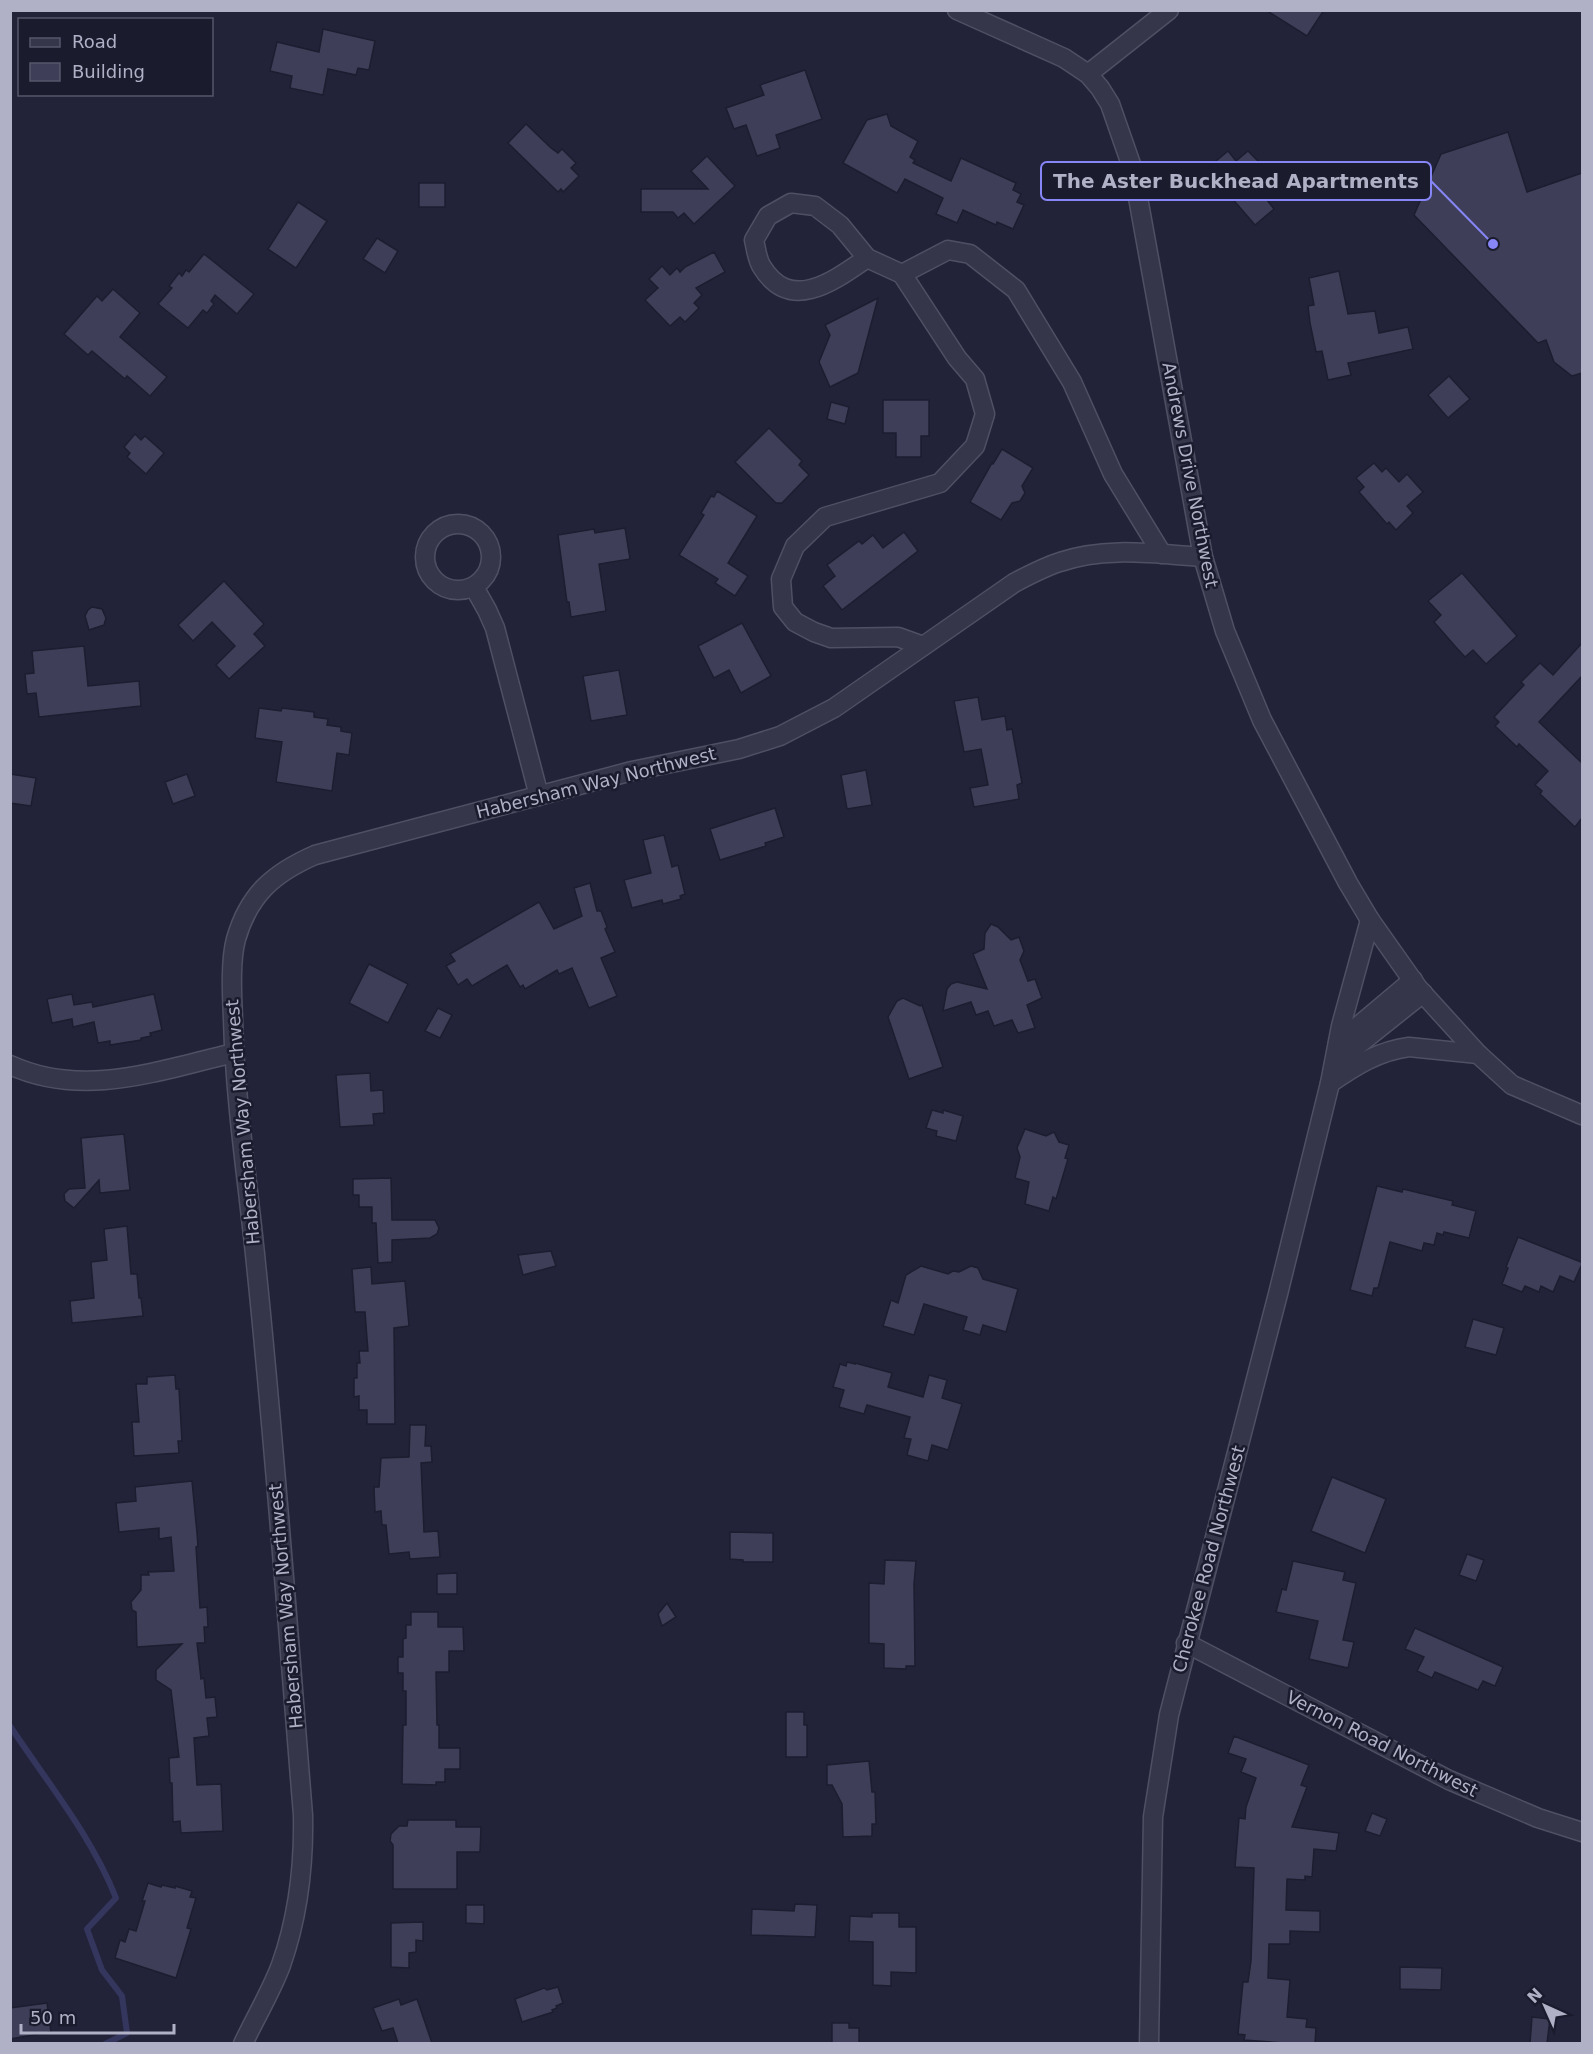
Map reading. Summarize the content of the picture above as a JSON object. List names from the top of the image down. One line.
{"streets":{"street":["Andrews Drive Northwest","Habersham Way Northwest","Cherokee Road Northwest","Vernon Road Northwest"]},"crossings":[["Andrews Drive Northwest","Habersham Way Northwest"],["Andrews Drive Northwest","Cherokee Road Northwest"],["Cherokee Road Northwest","Vernon Road Northwest"]],"places":["The Aster Buckhead Apartments"],"legend":["Road","Building"],"scale_bar":"50 m","north":"top left"}
